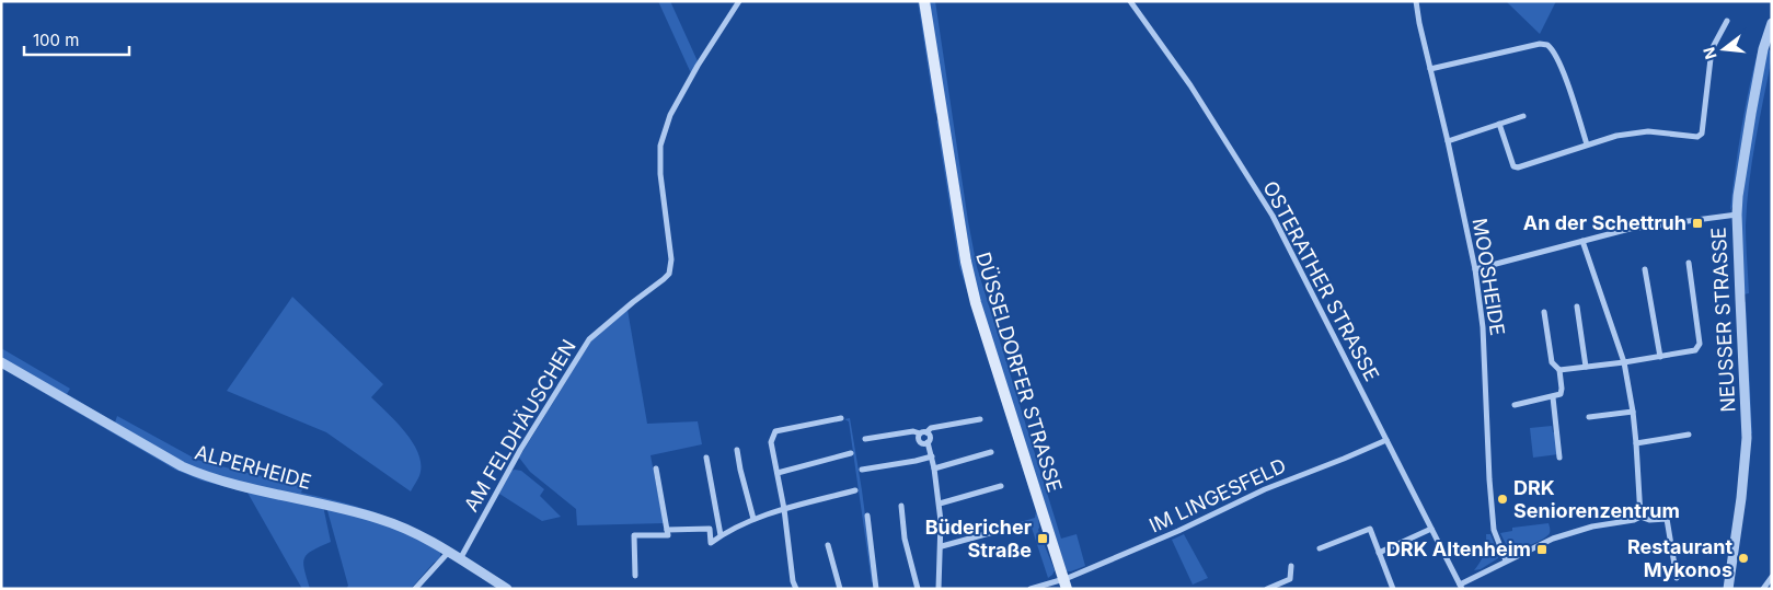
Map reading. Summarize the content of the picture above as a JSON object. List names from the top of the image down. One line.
{"streets":{"main road":["DÜSSELDORFER STRASSE"],"street":["MOOSHEIDE","OSTERATHER STRASSE","NEUSSER STRASSE","AM FELDHÄUSCHEN","ALPERHEIDE","IM LINGESFELD"]},"crossings":[["OSTERATHER STRASSE","IM LINGESFELD"],["DÜSSELDORFER STRASSE","IM LINGESFELD"],["AM FELDHÄUSCHEN","ALPERHEIDE"]],"places":{"transit":["An der Schettruh","Büdericher Straße","DRK Altenheim"],"other":["DRK Seniorenzentrum","Restaurant Mykonos"]},"scale_bar":"100 m","north":"left"}
